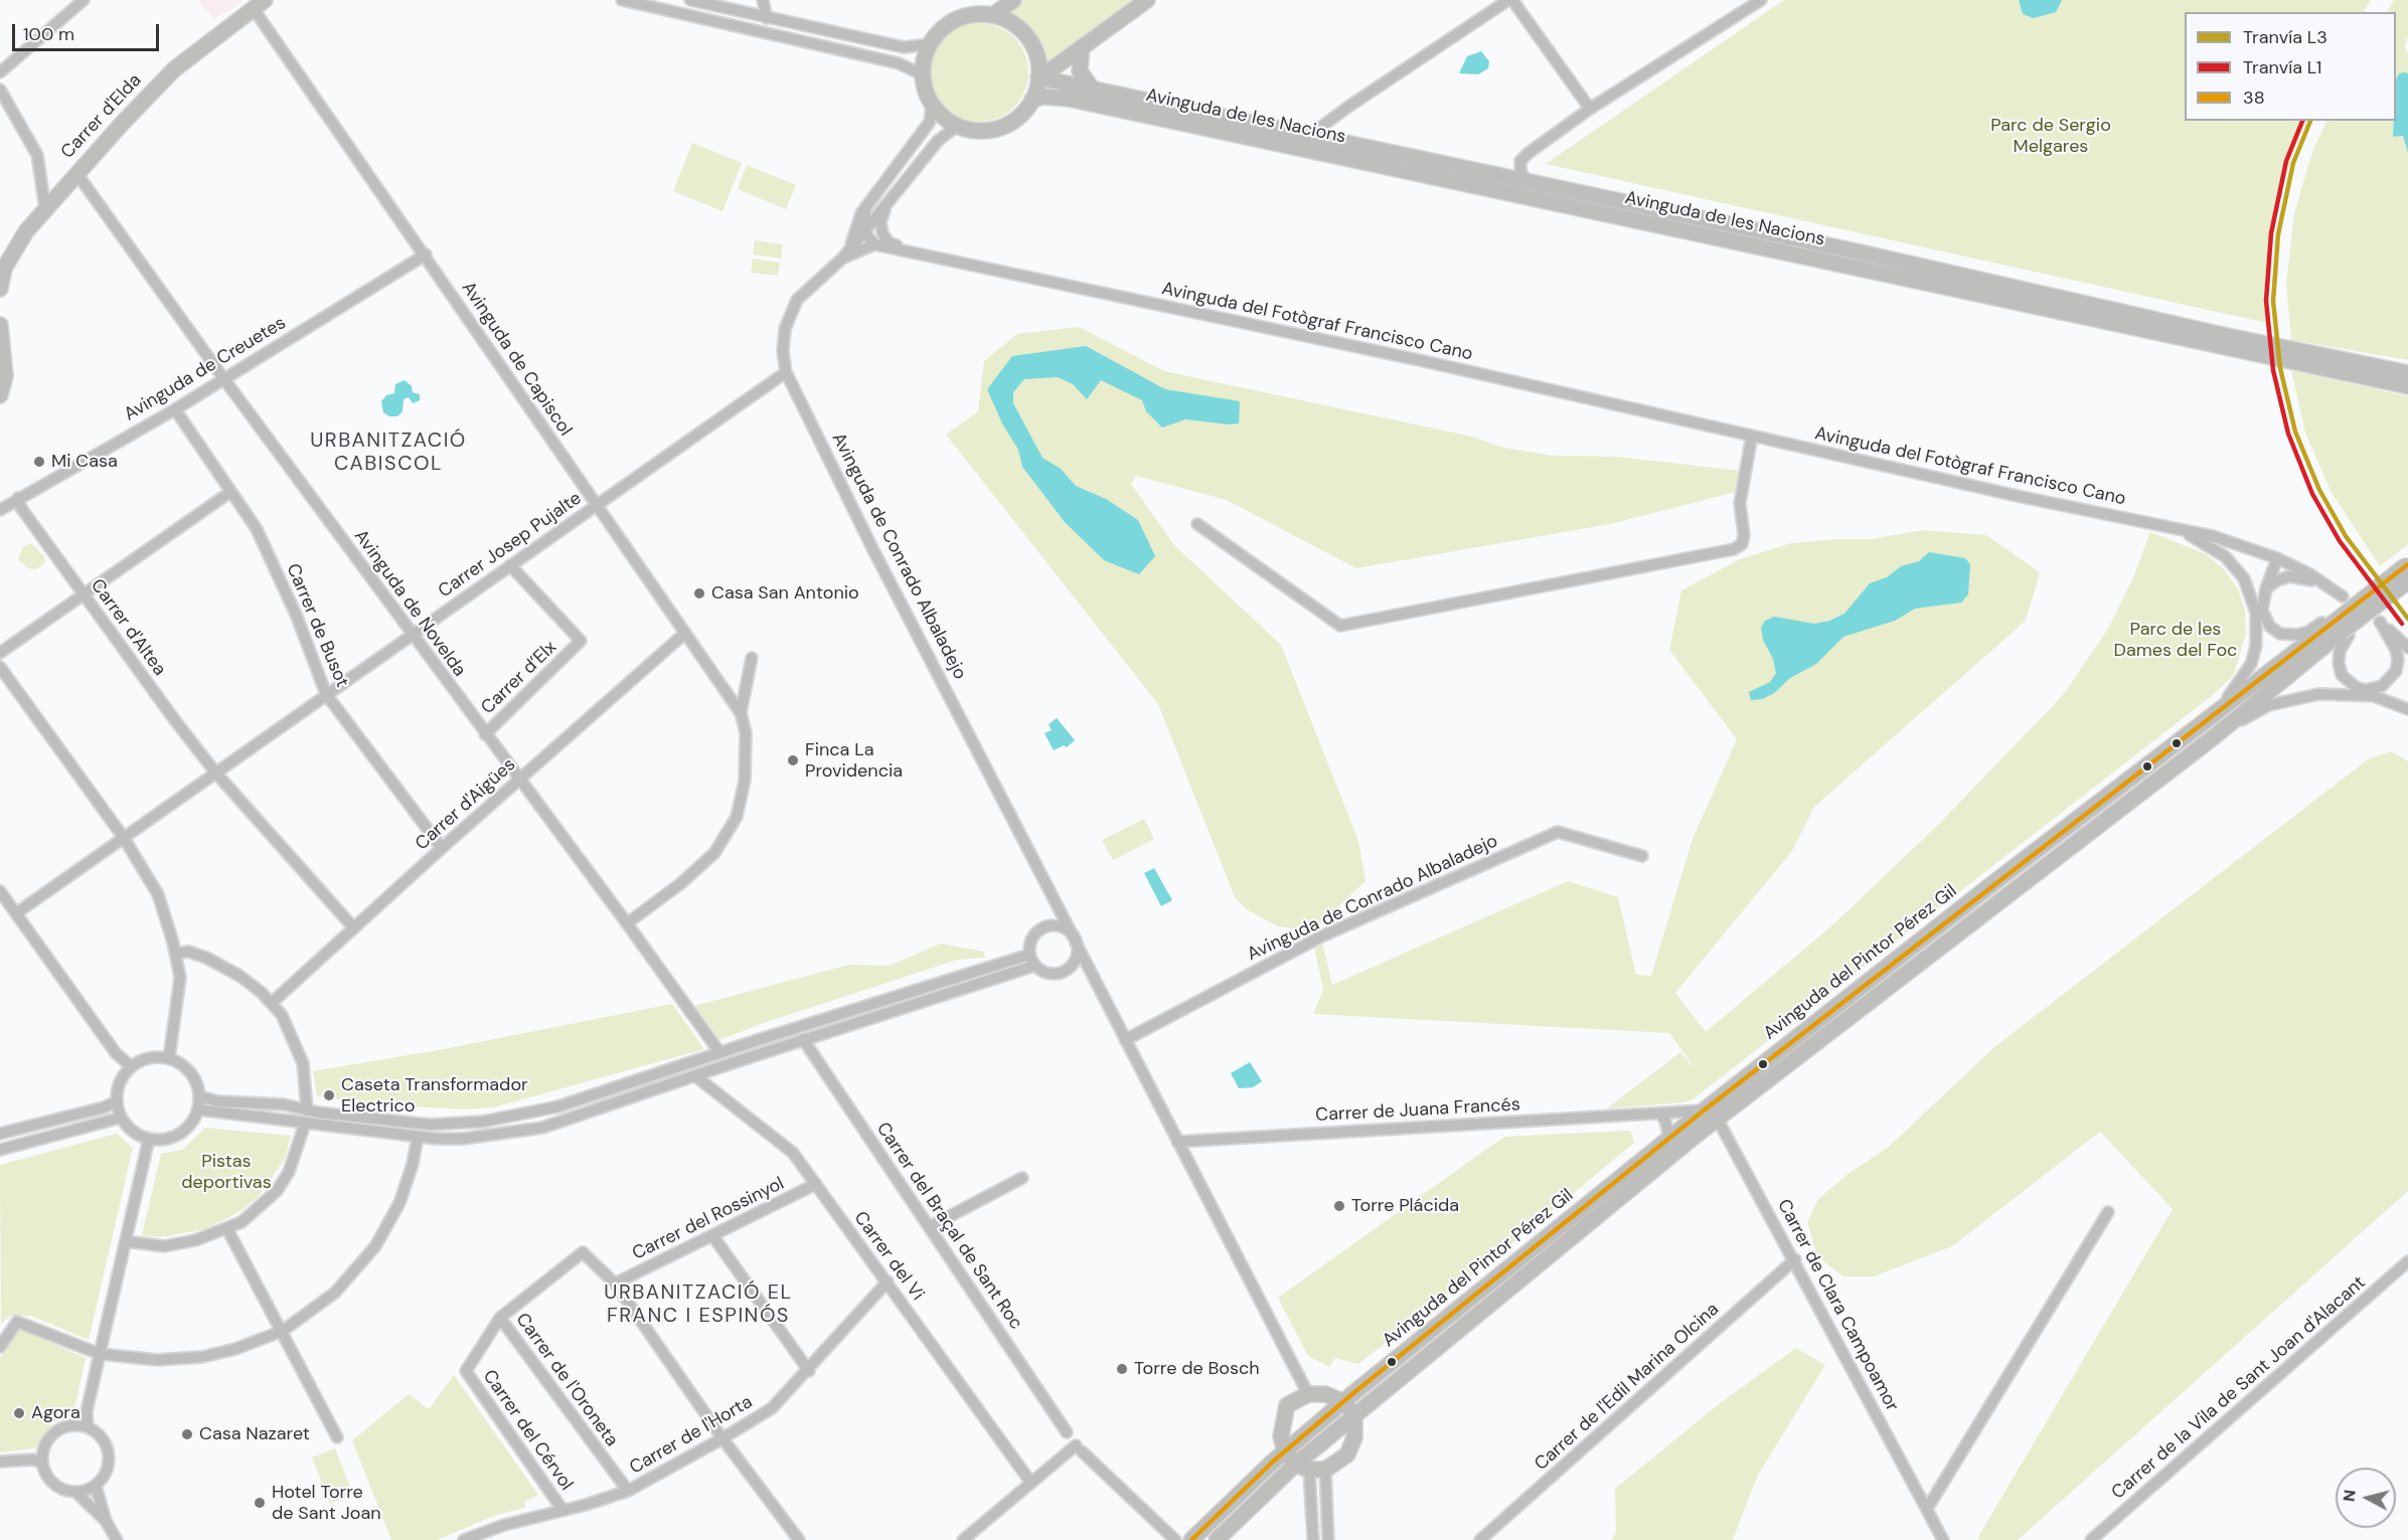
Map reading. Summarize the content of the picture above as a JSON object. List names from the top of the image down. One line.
{"streets":{"street":["Carrer d'Elda","Avinguda de les Nacions","Avinguda del Fotògraf Francisco Cano","Avinguda de Capiscol","Avinguda de Creuetes","Carrer Josep Pujalte","Avinguda de Conrado Albaladejo","Avinguda de Novelda","Carrer de Busot","Carrer d'Altea","Carrer d’Elx","Carrer d'Aigües","Avinguda del Pintor Pérez Gil","Carrer de Juana Francés","Carrer del Rossinyol","Carrer del Braçal de Sant Roc","Carrer del Vi","Carrer de Clara Campoamor","Carrer de l'Oroneta","Carrer de l'Edil Marina Olcina","Carrer de la Vila de Sant Joan d'Alacant","Carrer del Cérvol","Carrer de l'Horta"]},"crossings":[["Carrer d'Elda","Avinguda de Capiscol"],["Carrer d'Elda","Avinguda de Novelda"],["Avinguda del Fotògraf Francisco Cano","Avinguda del Pintor Pérez Gil"],["Avinguda de Capiscol","Avinguda de Creuetes"],["Avinguda de Capiscol","Carrer Josep Pujalte"],["Avinguda de Capiscol","Avinguda de Novelda"],["Avinguda de Capiscol","Carrer d'Aigües"],["Avinguda de Creuetes","Avinguda de Novelda"],["Avinguda de Creuetes","Carrer de Busot"],["Avinguda de Creuetes","Carrer d'Altea"],["Carrer Josep Pujalte","Avinguda de Conrado Albaladejo"],["Carrer Josep Pujalte","Avinguda de Novelda"],["Carrer Josep Pujalte","Carrer de Busot"],["Carrer Josep Pujalte","Carrer d'Altea"],["Carrer Josep Pujalte","Carrer d’Elx"],["Avinguda de Conrado Albaladejo","Carrer de Juana Francés"],["Avinguda de Novelda","Carrer d’Elx"],["Avinguda de Novelda","Carrer d'Aigües"],["Carrer de Busot","Carrer d'Aigües"],["Carrer d'Altea","Carrer d'Aigües"],["Avinguda del Pintor Pérez Gil","Carrer de Juana Francés"],["Avinguda del Pintor Pérez Gil","Carrer de Clara Campoamor"],["Carrer del Rossinyol","Carrer del Vi"],["Carrer del Vi","Carrer de l'Horta"],["Carrer de Clara Campoamor","Carrer de l'Edil Marina Olcina"],["Carrer de l'Oroneta","Carrer del Cérvol"],["Carrer de l'Oroneta","Carrer de l'Horta"],["Carrer del Cérvol","Carrer de l'Horta"]],"districts":["URBANITZACIÓ CABISCOL","URBANITZACIÓ EL FRANC I ESPINÓS"],"parks":["Parc de Sergio Melgares","Parc de les Dames del Foc","Pistas deportivas"],"places":["Mi Casa","Casa San Antonio","Finca La Providencia","Caseta Transformador Electrico","Torre Plácida","Torre de Bosch","Agora","Casa Nazaret","Hotel Torre de Sant Joan"],"lines":["tram line L3","tram line L1","transit line 38"],"legend":["Tranvía L3","Tranvía L1","38"],"scale_bar":"100 m","north":"left"}
